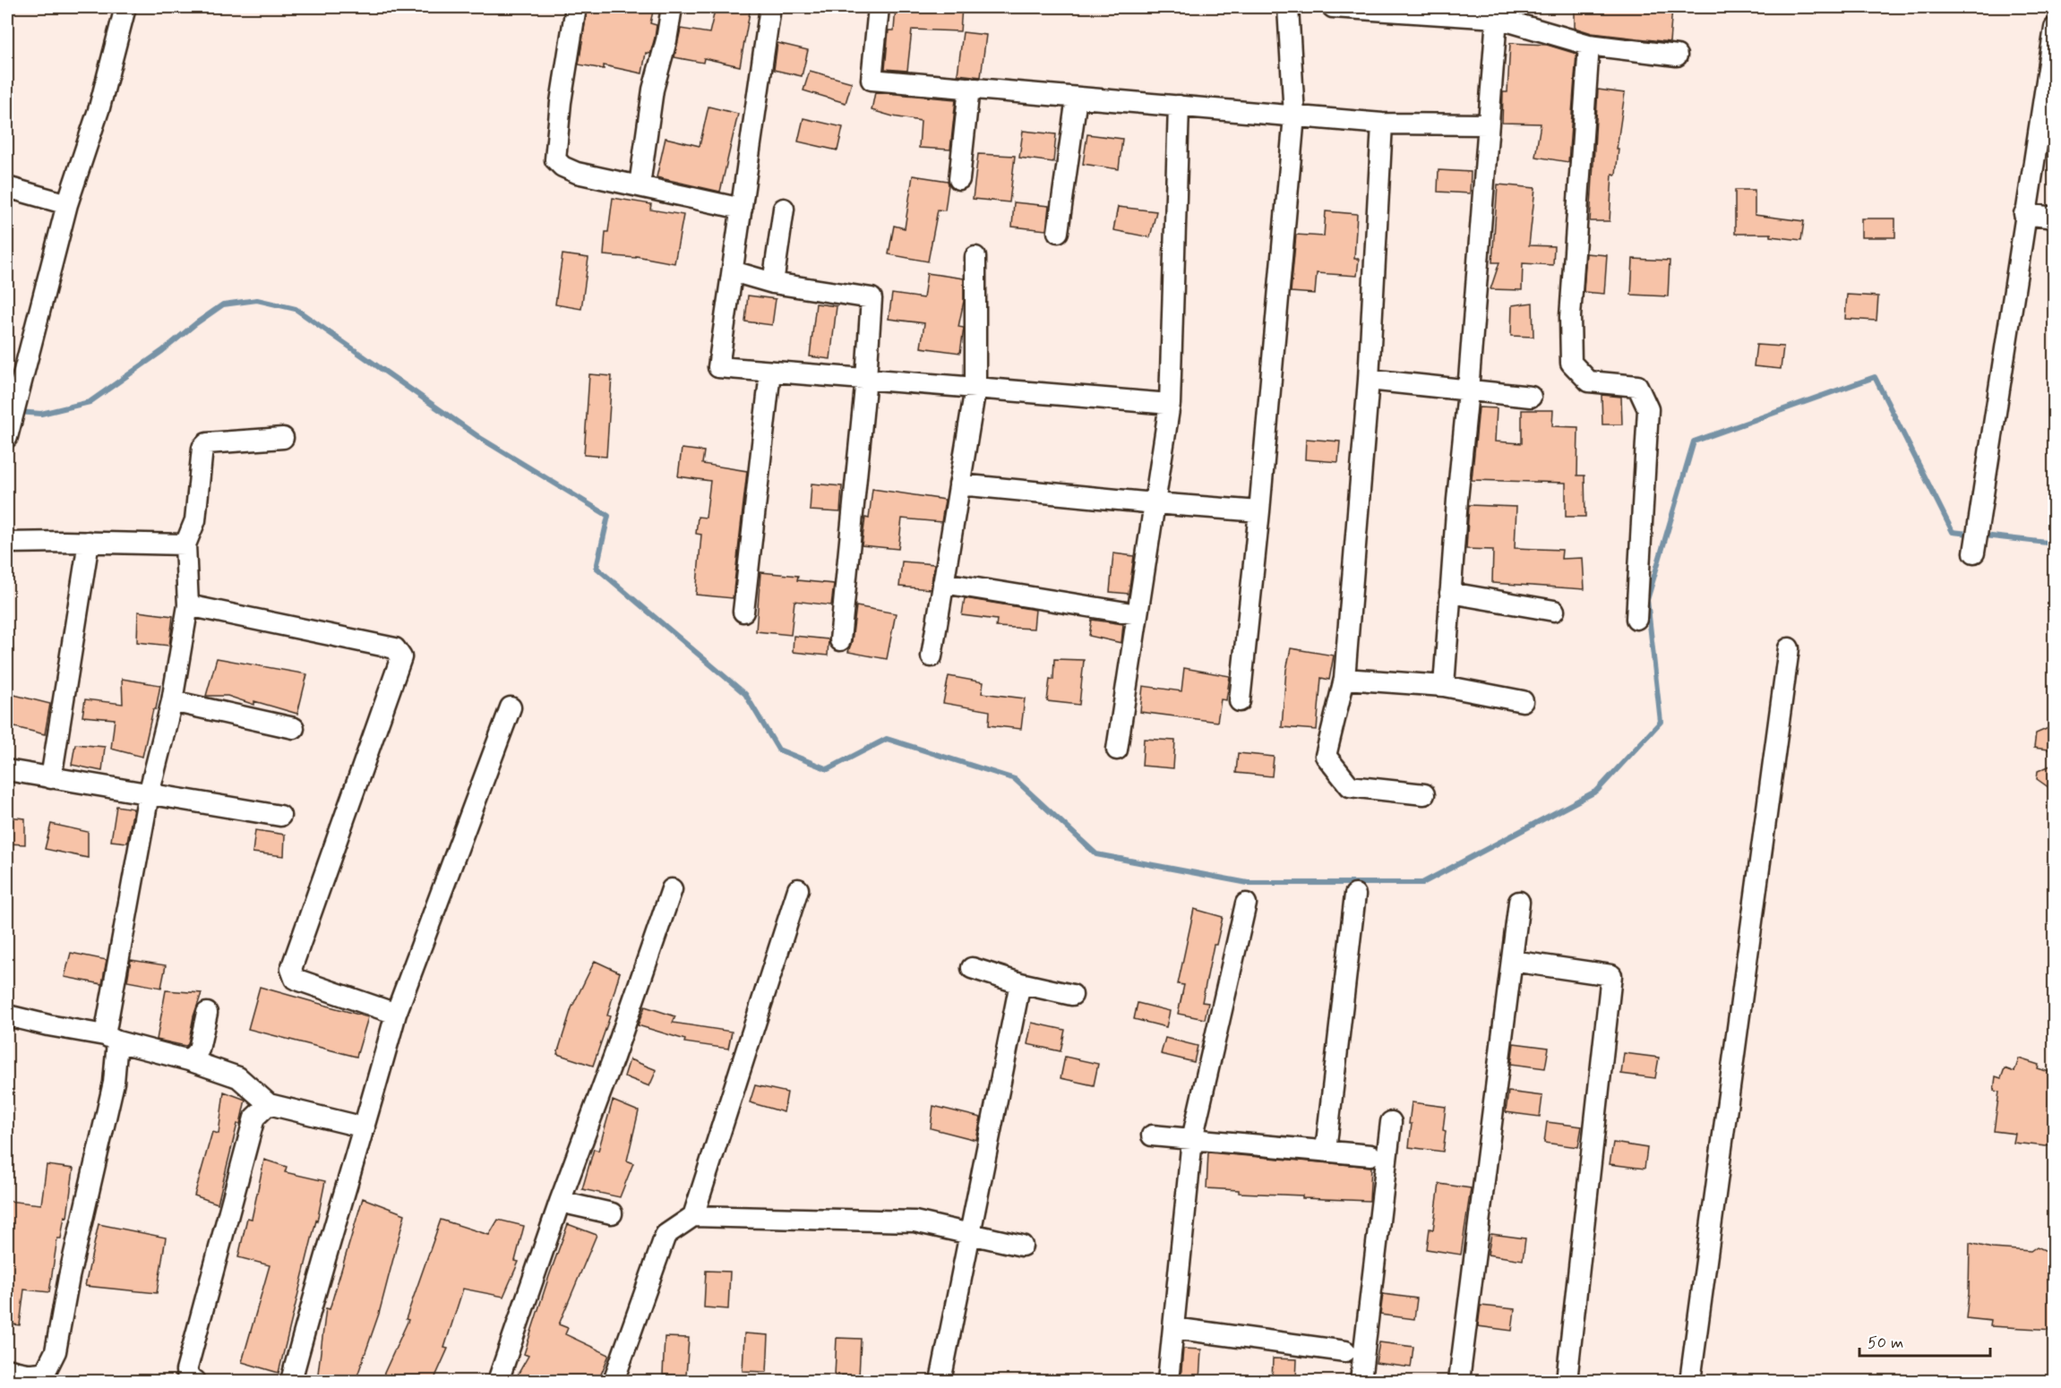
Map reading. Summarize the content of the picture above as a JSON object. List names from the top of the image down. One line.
{"scale_bar":"50 m"}
